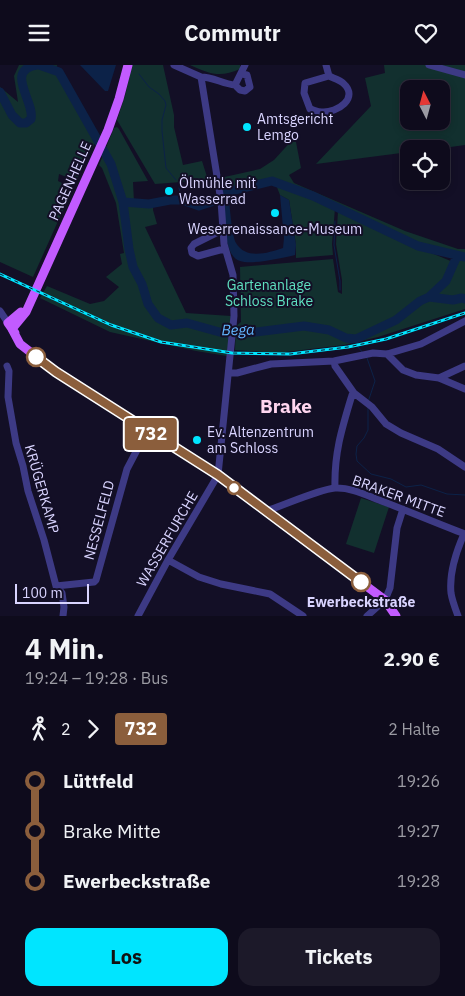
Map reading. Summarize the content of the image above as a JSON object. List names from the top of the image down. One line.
{"streets":{"main road":["PAGENHELLE"],"street":["KRÜGERKAMP","BRAKER MITTE","NESSELFELD","WASSERFURCHE"]},"crossings":[["KRÜGERKAMP","NESSELFELD"]],"districts":["Brake"],"water":["Bega"],"parks":["Gartenanlage Schloss Brake"],"places":["Amtsgericht Lemgo","Ölmühle mit Wasserrad","Weserrenaissance-Museum","Ev. Altenzentrum am Schloss","Ewerbeckstraße"],"lines":["bus line 732"],"scale_bar":"100 m","north":"top","page":{"header":"Commutr","on_map":"732","scale":"100 m","heading":["4 Min.","19:24 – 19:28 · Bus","2.90 €"],"legs":["2","732","2 Halte"],"list":[{"name":"Lüttfeld","value":"19:26"},{"name":"Brake Mitte","value":"19:27"},{"name":"Ewerbeckstraße","value":"19:28"}],"buttons":["Los","Tickets"]}}
